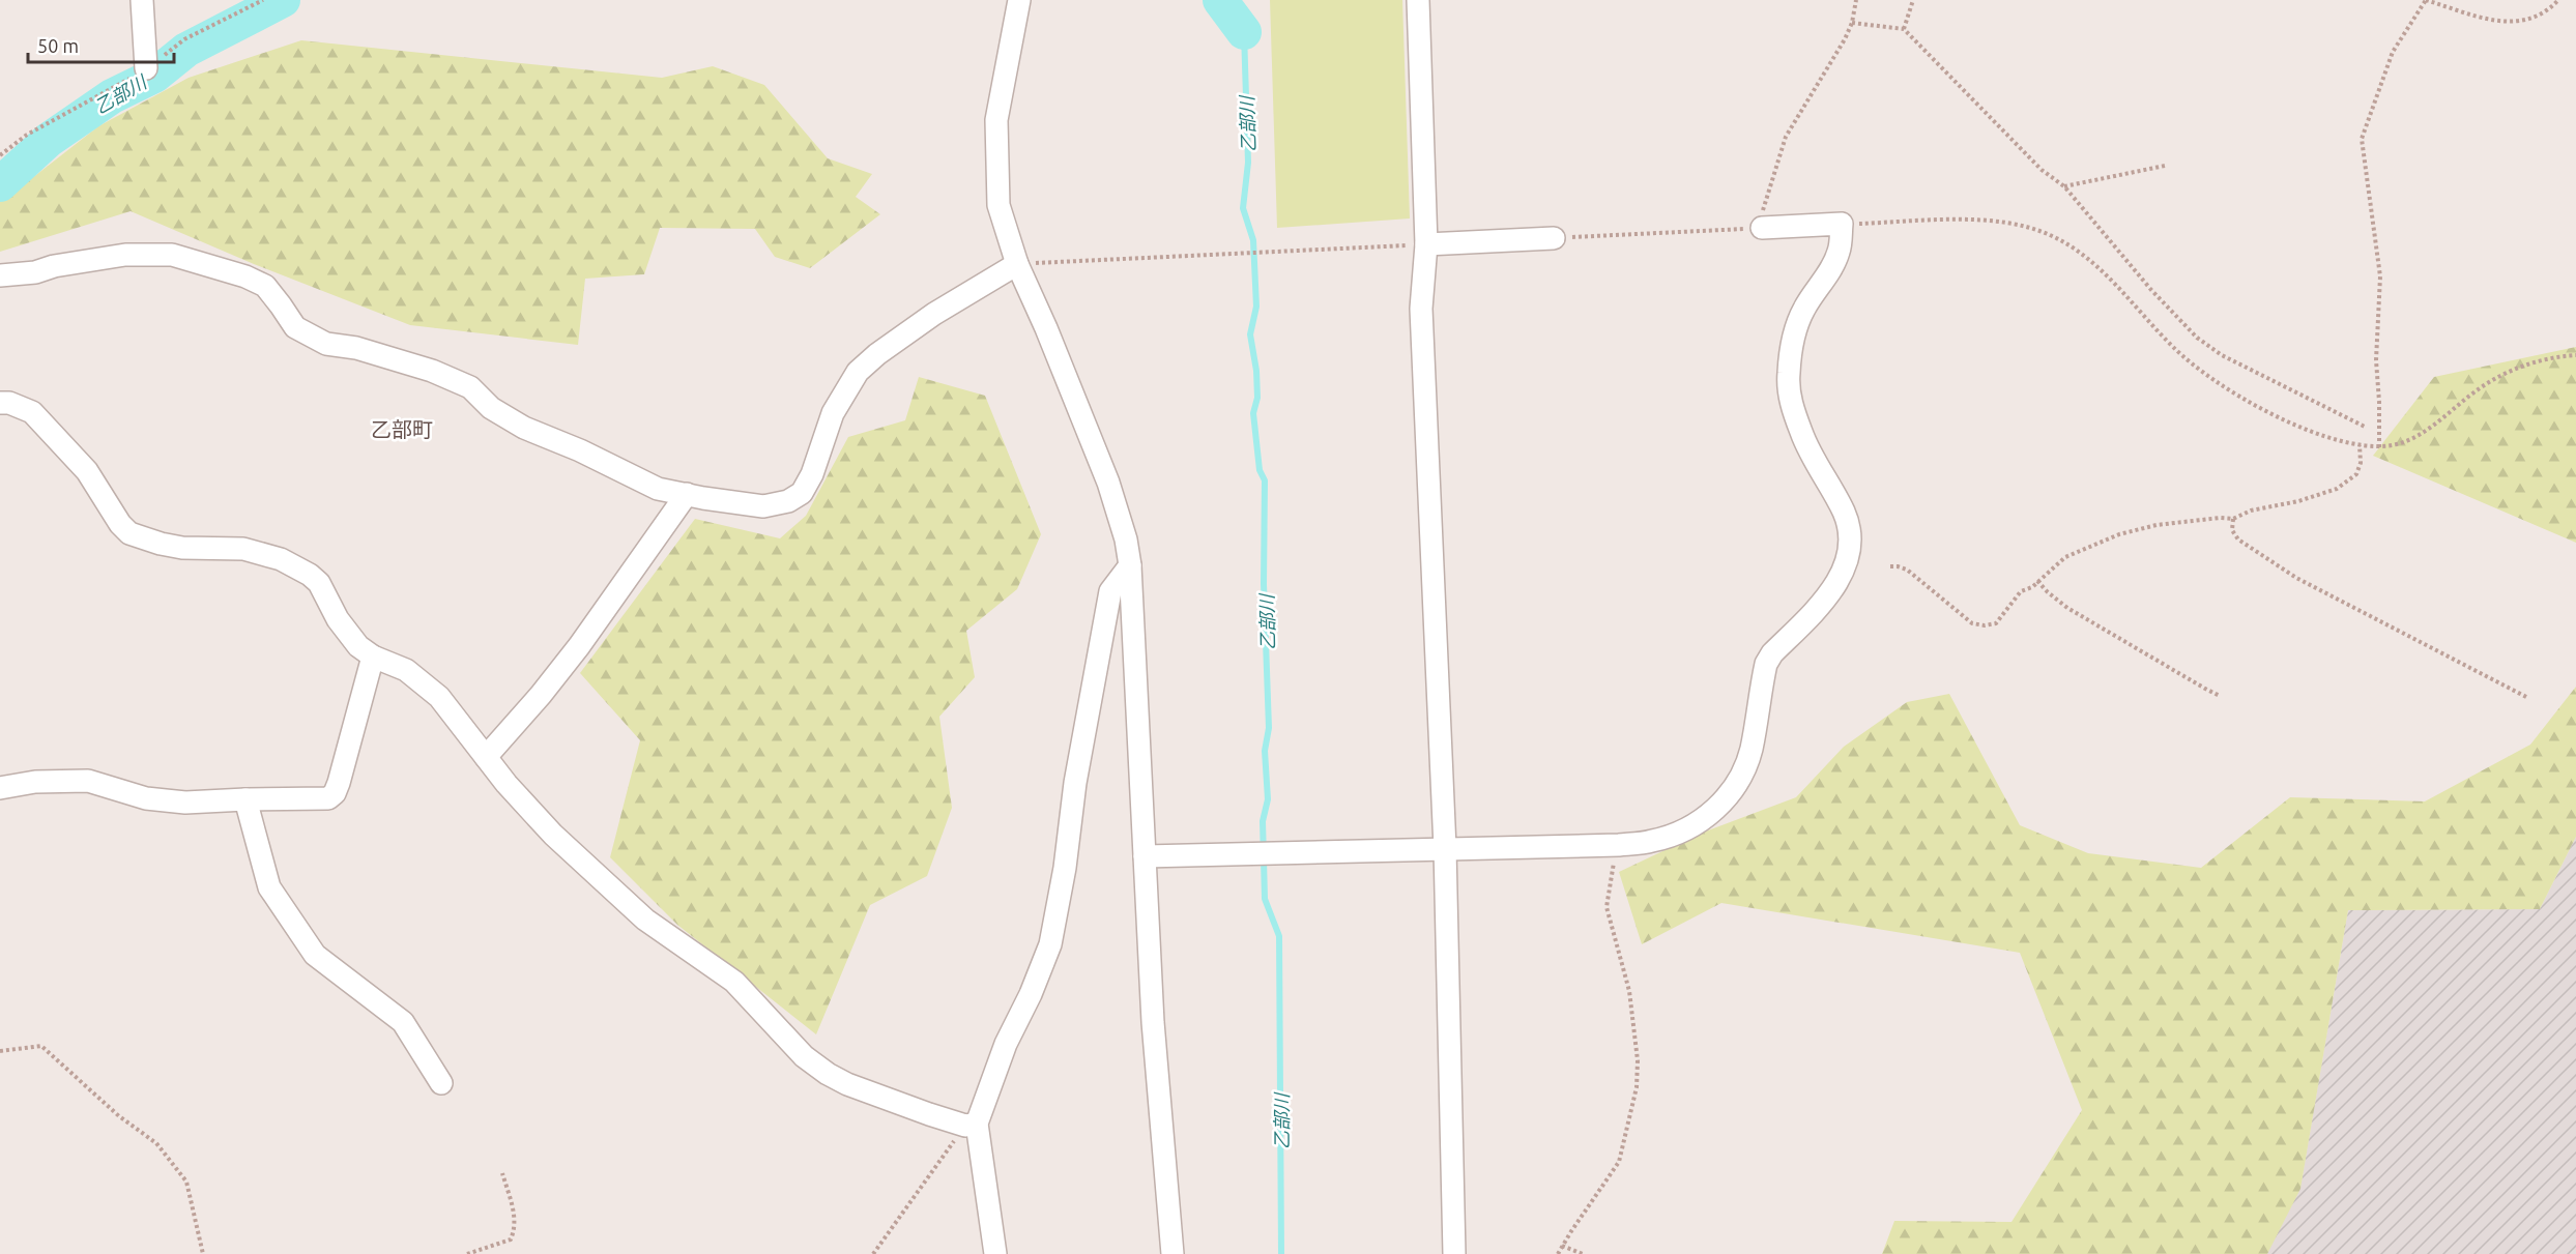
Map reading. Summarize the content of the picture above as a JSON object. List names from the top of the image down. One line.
{"districts":["乙部町"],"water":["乙部川"],"scale_bar":"50 m"}
